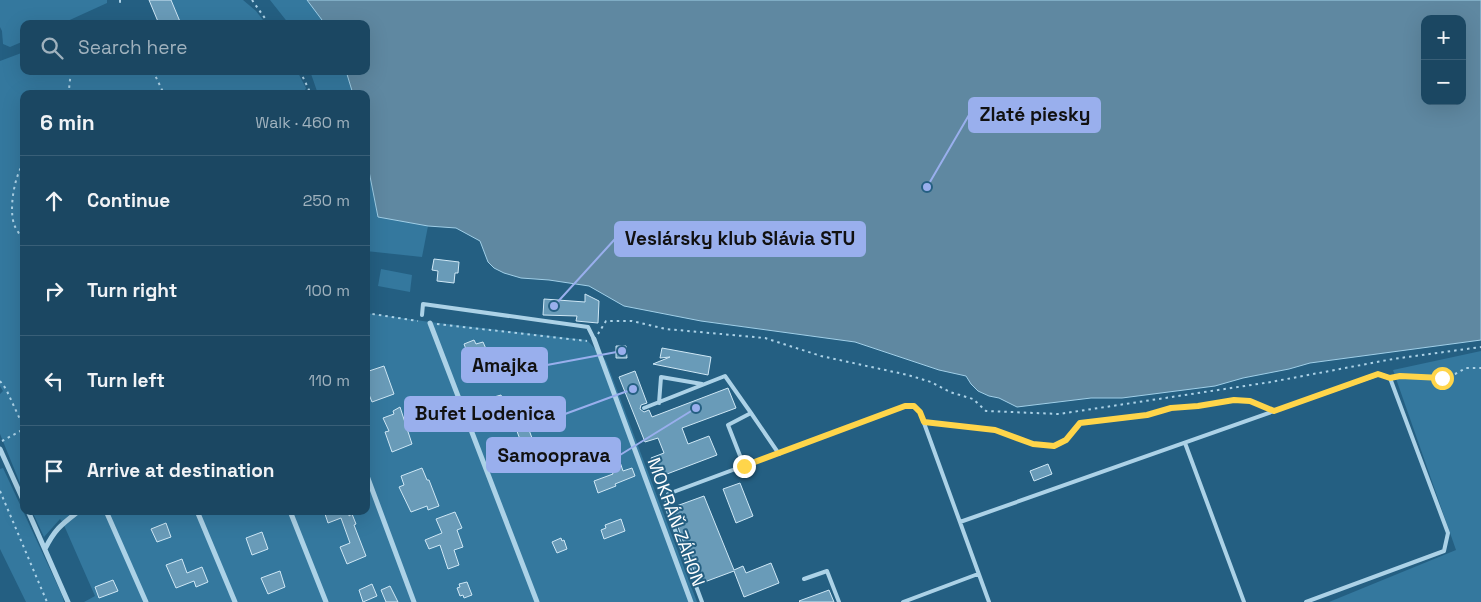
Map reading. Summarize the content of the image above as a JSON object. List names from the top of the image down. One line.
{"streets":{"street":["MOKRÁŇ ZÁHON"]},"places":["Zlaté piesky","Veslársky klub Slávia STU","Amajka","Bufet Lodenica","Samooprava"],"page":{"map_buttons":["+","−"],"search":"Search here","heading":["6 min","Walk · 460 m"],"list":[["Continue","250 m"],["Turn right","100 m"],["Turn left","110 m"],"Arrive at destination"]}}
